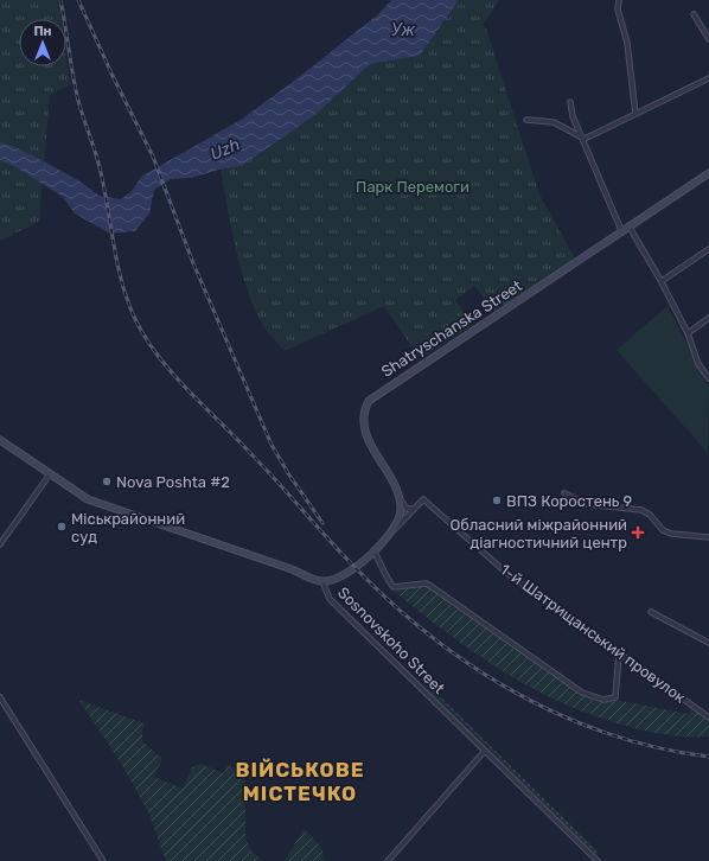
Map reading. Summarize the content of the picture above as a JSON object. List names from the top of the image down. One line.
{"streets":{"street":["Shatryschanska Street","1-й Шатрищанський провулок","Sosnovskoho Street"]},"crossings":[["Shatryschanska Street","Sosnovskoho Street"]],"districts":["ВІЙСЬКОВЕ МІСТЕЧКО"],"water":["Уж","Uzh"],"parks":["Парк Перемоги"],"places":{"other":["Nova Poshta #2","ВПЗ Коростень 9","Міськрайонний суд"],"health":["Обласний міжрайонний діагностичний центр"]},"north":"top"}
